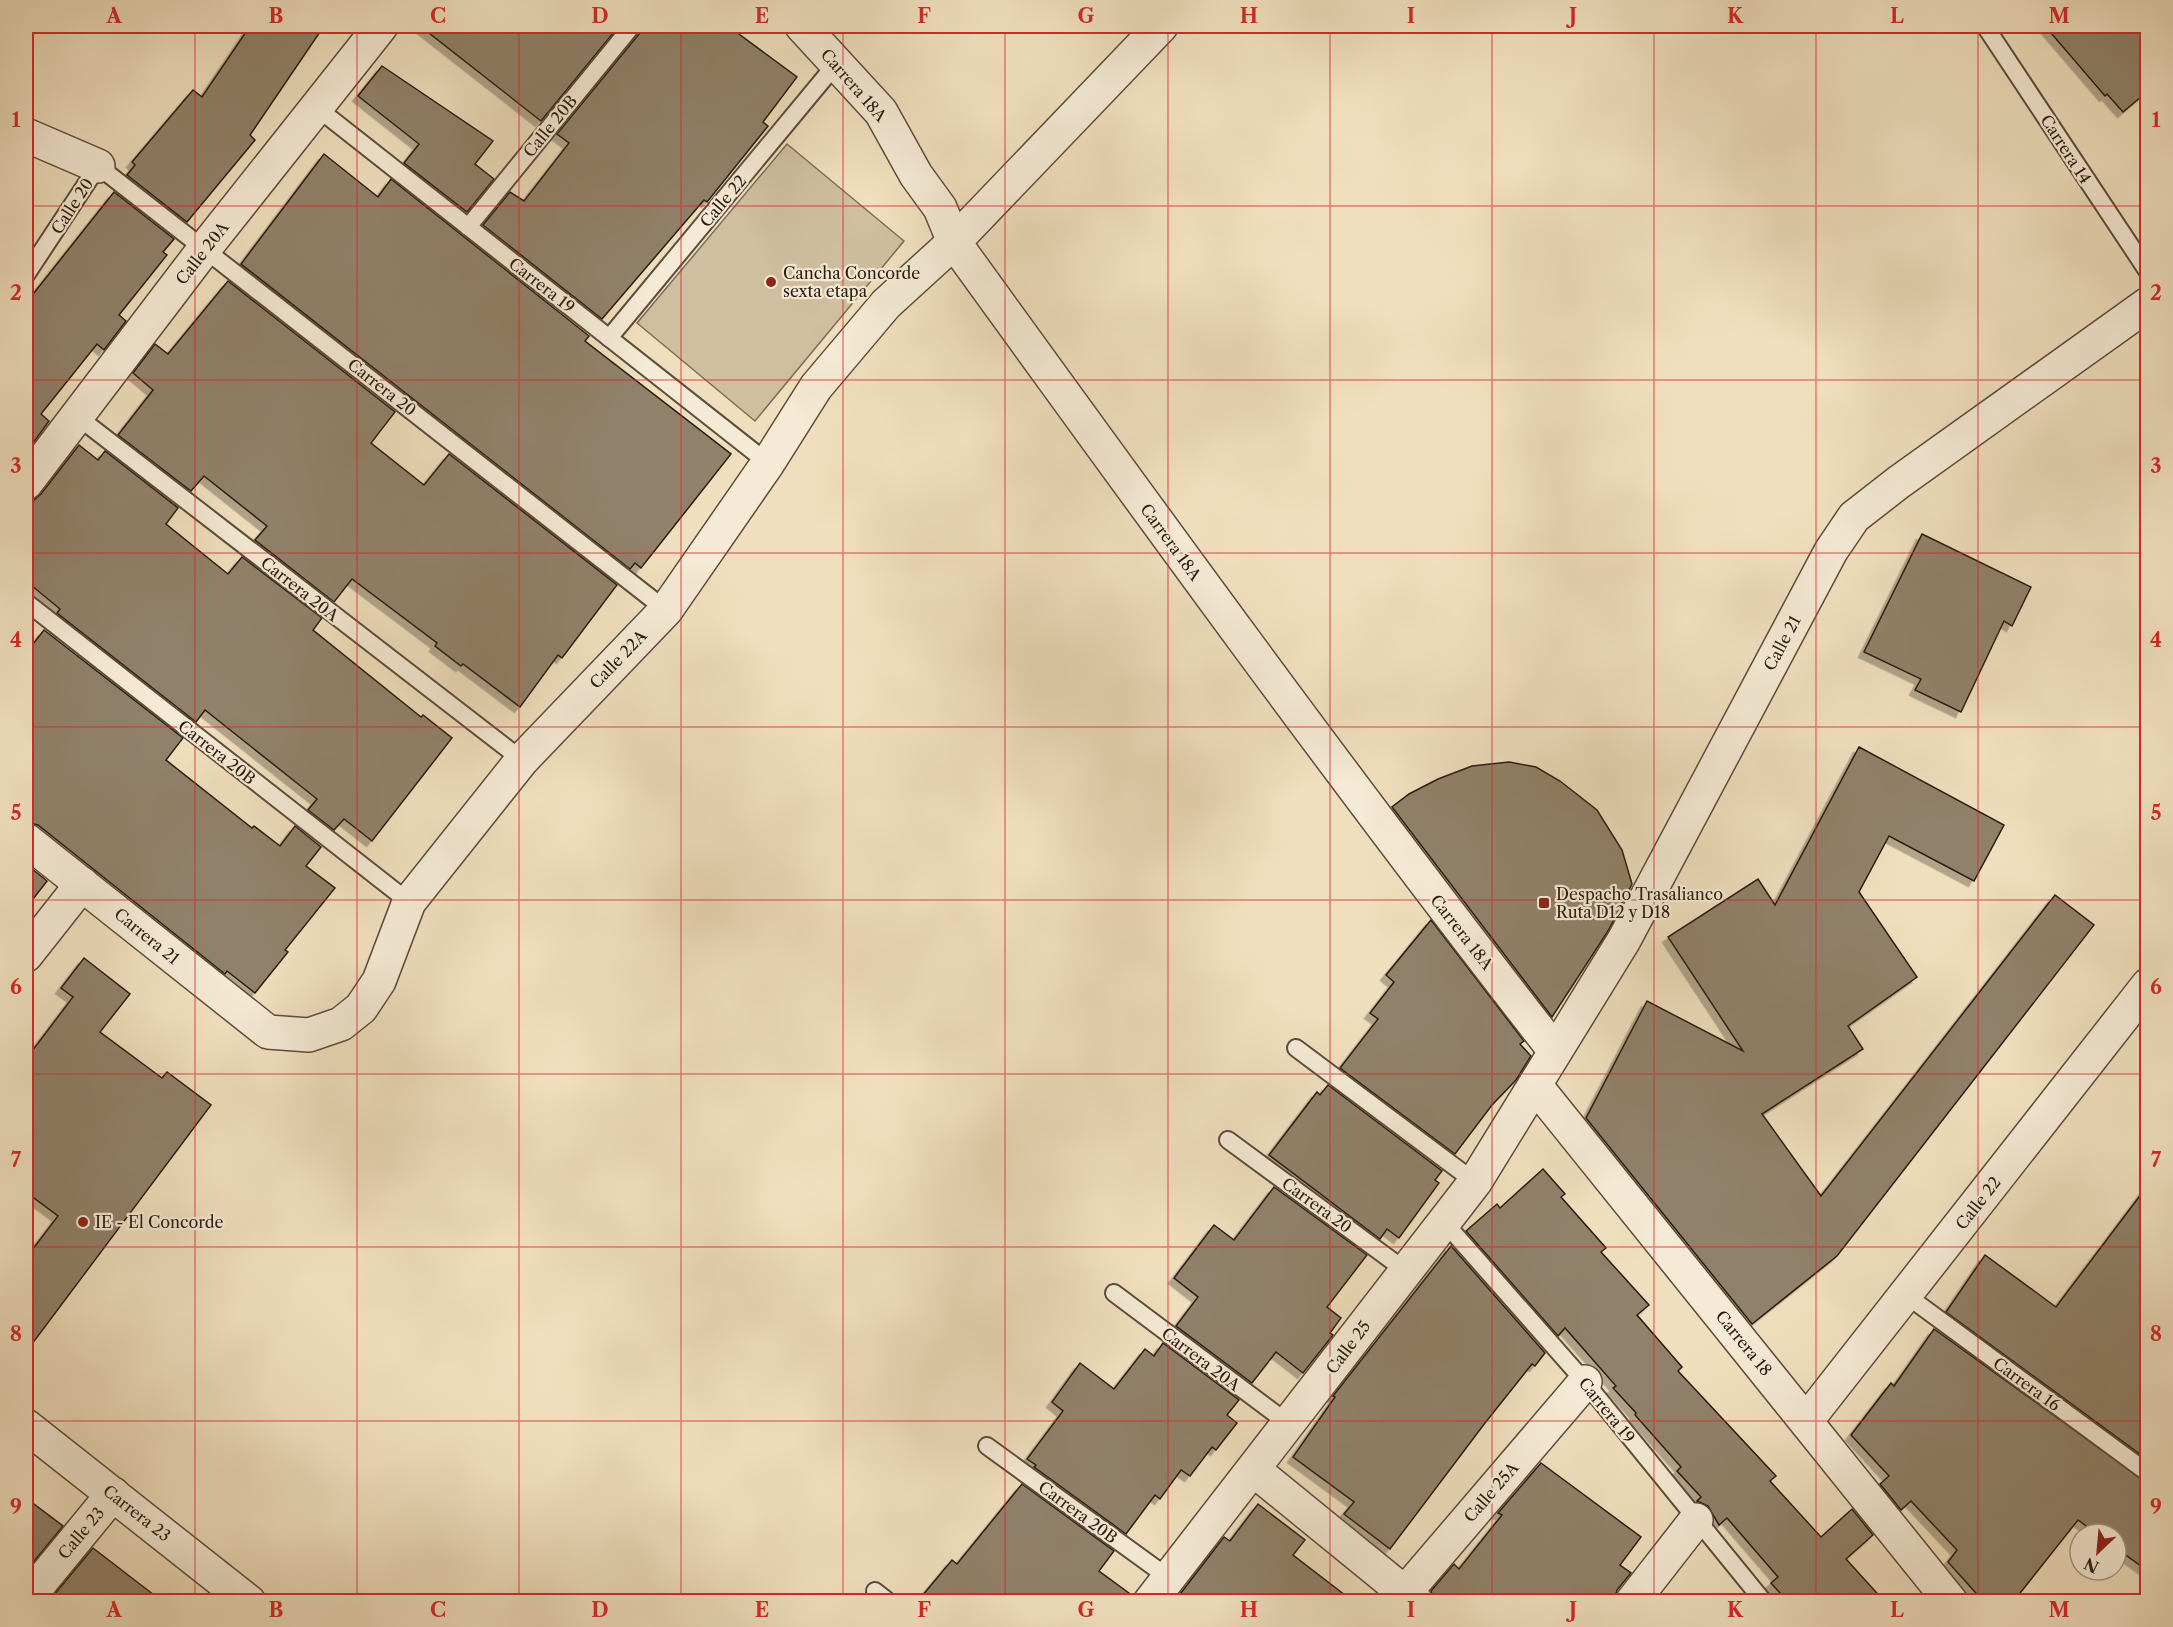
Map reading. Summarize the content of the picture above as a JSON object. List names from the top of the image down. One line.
{"streets":{"street":["Carrera 18A","Calle 22","Calle 20A","Calle 21","Calle 22A","Carrera 21","Carrera 18","Calle 25","Calle 25A","Carrera 23","Calle 23"],"lane":["Calle 20B","Carrera 14","Calle 20","Carrera 19","Carrera 20","Carrera 20A","Carrera 20B","Carrera 16"]},"crossings":[["Carrera 18A","Calle 22"],["Carrera 18A","Calle 21"],["Carrera 18A","Calle 22A"],["Calle 20B","Carrera 19"],["Calle 22","Carrera 19"],["Calle 22","Carrera 18"],["Calle 22","Carrera 16"],["Calle 20","Carrera 20"],["Calle 20A","Carrera 19"],["Calle 20A","Carrera 20"],["Calle 20A","Carrera 20A"],["Carrera 19","Calle 22A"],["Carrera 19","Calle 25"],["Carrera 19","Calle 25A"],["Carrera 20","Calle 22A"],["Carrera 20","Calle 25"],["Carrera 20A","Calle 22A"],["Carrera 20A","Calle 25"],["Calle 21","Carrera 18"],["Calle 21","Calle 25"],["Calle 22A","Carrera 20B"],["Calle 22A","Carrera 21"],["Carrera 20B","Calle 25"],["Carrera 18","Calle 25"],["Carrera 23","Calle 23"]],"places":{"other":["Cancha Concorde sexta etapa","IE - El Concorde"],"transit":["Despacho Trasalianco Ruta D12 y D18"]},"north":"bottom left","grid":{"columns":["A","B","C","D","E","F","G","H","I","J","K","L","M"],"rows":["1","2","3","4","5","6","7","8","9"]}}
